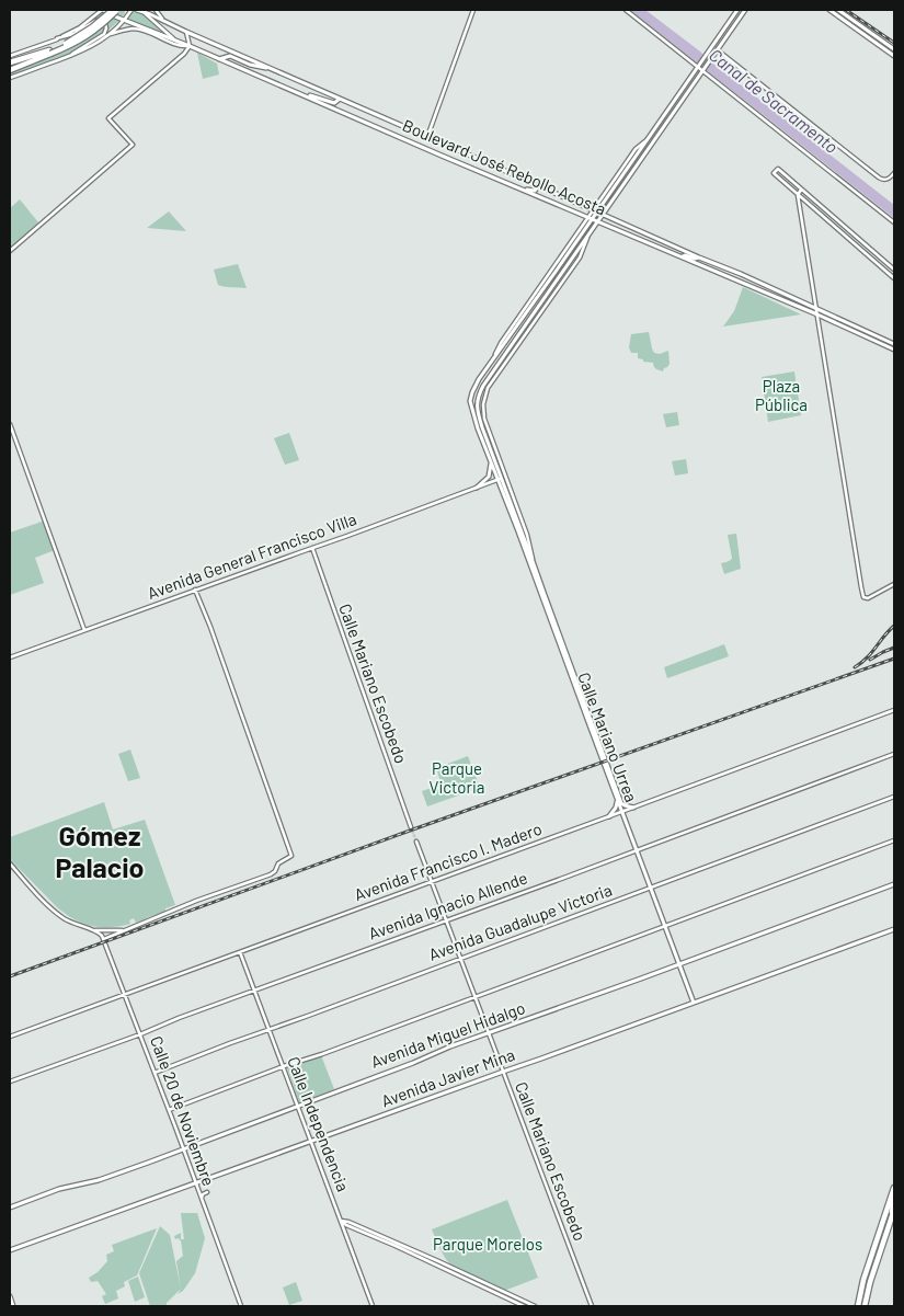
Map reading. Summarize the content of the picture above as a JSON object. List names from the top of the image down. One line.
{"streets":{"main road":["Boulevard José Rebollo Acosta","Calle Mariano Urrea","Avenida Miguel Hidalgo","Avenida Javier Mina"],"street":["Avenida General Francisco Villa","Calle Mariano Escobedo","Avenida Francisco I. Madero","Avenida Ignacio Allende","Avenida Guadalupe Victoria","Calle 20 de Noviembre","Calle Independencia"]},"crossings":[["Avenida General Francisco Villa","Calle Mariano Escobedo"],["Avenida General Francisco Villa","Calle Mariano Urrea"],["Calle Mariano Escobedo","Avenida Francisco I. Madero"],["Calle Mariano Escobedo","Avenida Ignacio Allende"],["Calle Mariano Escobedo","Avenida Guadalupe Victoria"],["Calle Mariano Escobedo","Avenida Miguel Hidalgo"],["Calle Mariano Escobedo","Avenida Javier Mina"],["Calle Mariano Urrea","Avenida Francisco I. Madero"],["Calle Mariano Urrea","Avenida Ignacio Allende"],["Calle Mariano Urrea","Avenida Guadalupe Victoria"],["Calle Mariano Urrea","Avenida Miguel Hidalgo"],["Calle Mariano Urrea","Avenida Javier Mina"],["Avenida Francisco I. Madero","Calle 20 de Noviembre"],["Avenida Francisco I. Madero","Calle Independencia"],["Avenida Ignacio Allende","Calle 20 de Noviembre"],["Avenida Ignacio Allende","Calle Independencia"],["Avenida Guadalupe Victoria","Calle 20 de Noviembre"],["Avenida Guadalupe Victoria","Calle Independencia"],["Avenida Miguel Hidalgo","Calle 20 de Noviembre"],["Avenida Miguel Hidalgo","Calle Independencia"],["Avenida Javier Mina","Calle 20 de Noviembre"],["Avenida Javier Mina","Calle Independencia"]],"districts":["Gómez Palacio"],"water":["Canal de Sacramento"],"parks":["Plaza Pública","Parque Victoria","Parque Morelos"]}
